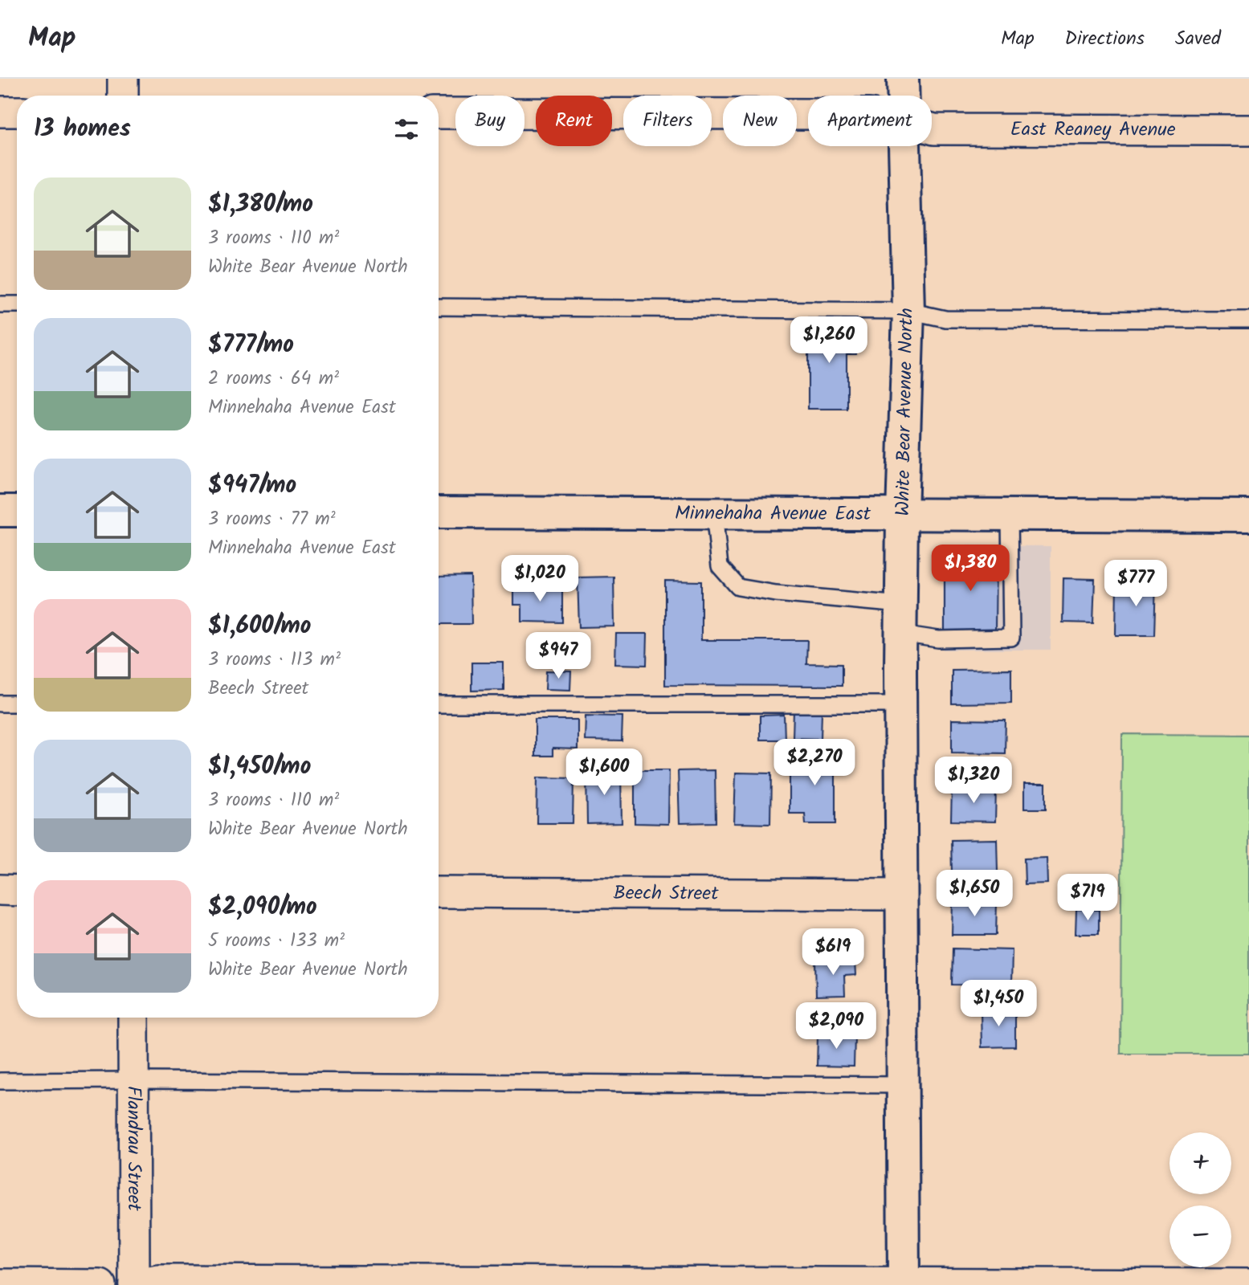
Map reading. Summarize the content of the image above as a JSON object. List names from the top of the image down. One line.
{"streets":{"main road":["White Bear Avenue North","Minnehaha Avenue East"],"street":["East Reaney Avenue","Beech Street","Flandrau Street"]},"crossings":[["White Bear Avenue North","Minnehaha Avenue East"],["White Bear Avenue North","Beech Street"]],"page":{"header":"Map","nav":["Map","Directions","Saved"],"chip":["Buy","Rent","Filters","New","Apartment"],"heading":"13 homes","list":[{"name":"$1,380/mo","note":"3 rooms · 110 m² · White Bear Avenue North"},{"name":"$777/mo","note":"2 rooms · 64 m² · Minnehaha Avenue East"},{"name":"$947/mo","note":"3 rooms · 77 m² · Minnehaha Avenue East"},{"name":"$1,600/mo","note":"3 rooms · 113 m² · Beech Street"},{"name":"$1,450/mo","note":"3 rooms · 110 m² · White Bear Avenue North"},{"name":"$2,090/mo","note":"5 rooms · 133 m² · White Bear Avenue North"}],"price":["$1,260","$1,380","$1,020","$777","$947","$2,270","$1,600","$1,320","$1,650","$719","$619","$1,450","$2,090"],"map_buttons":["+","−"]}}
